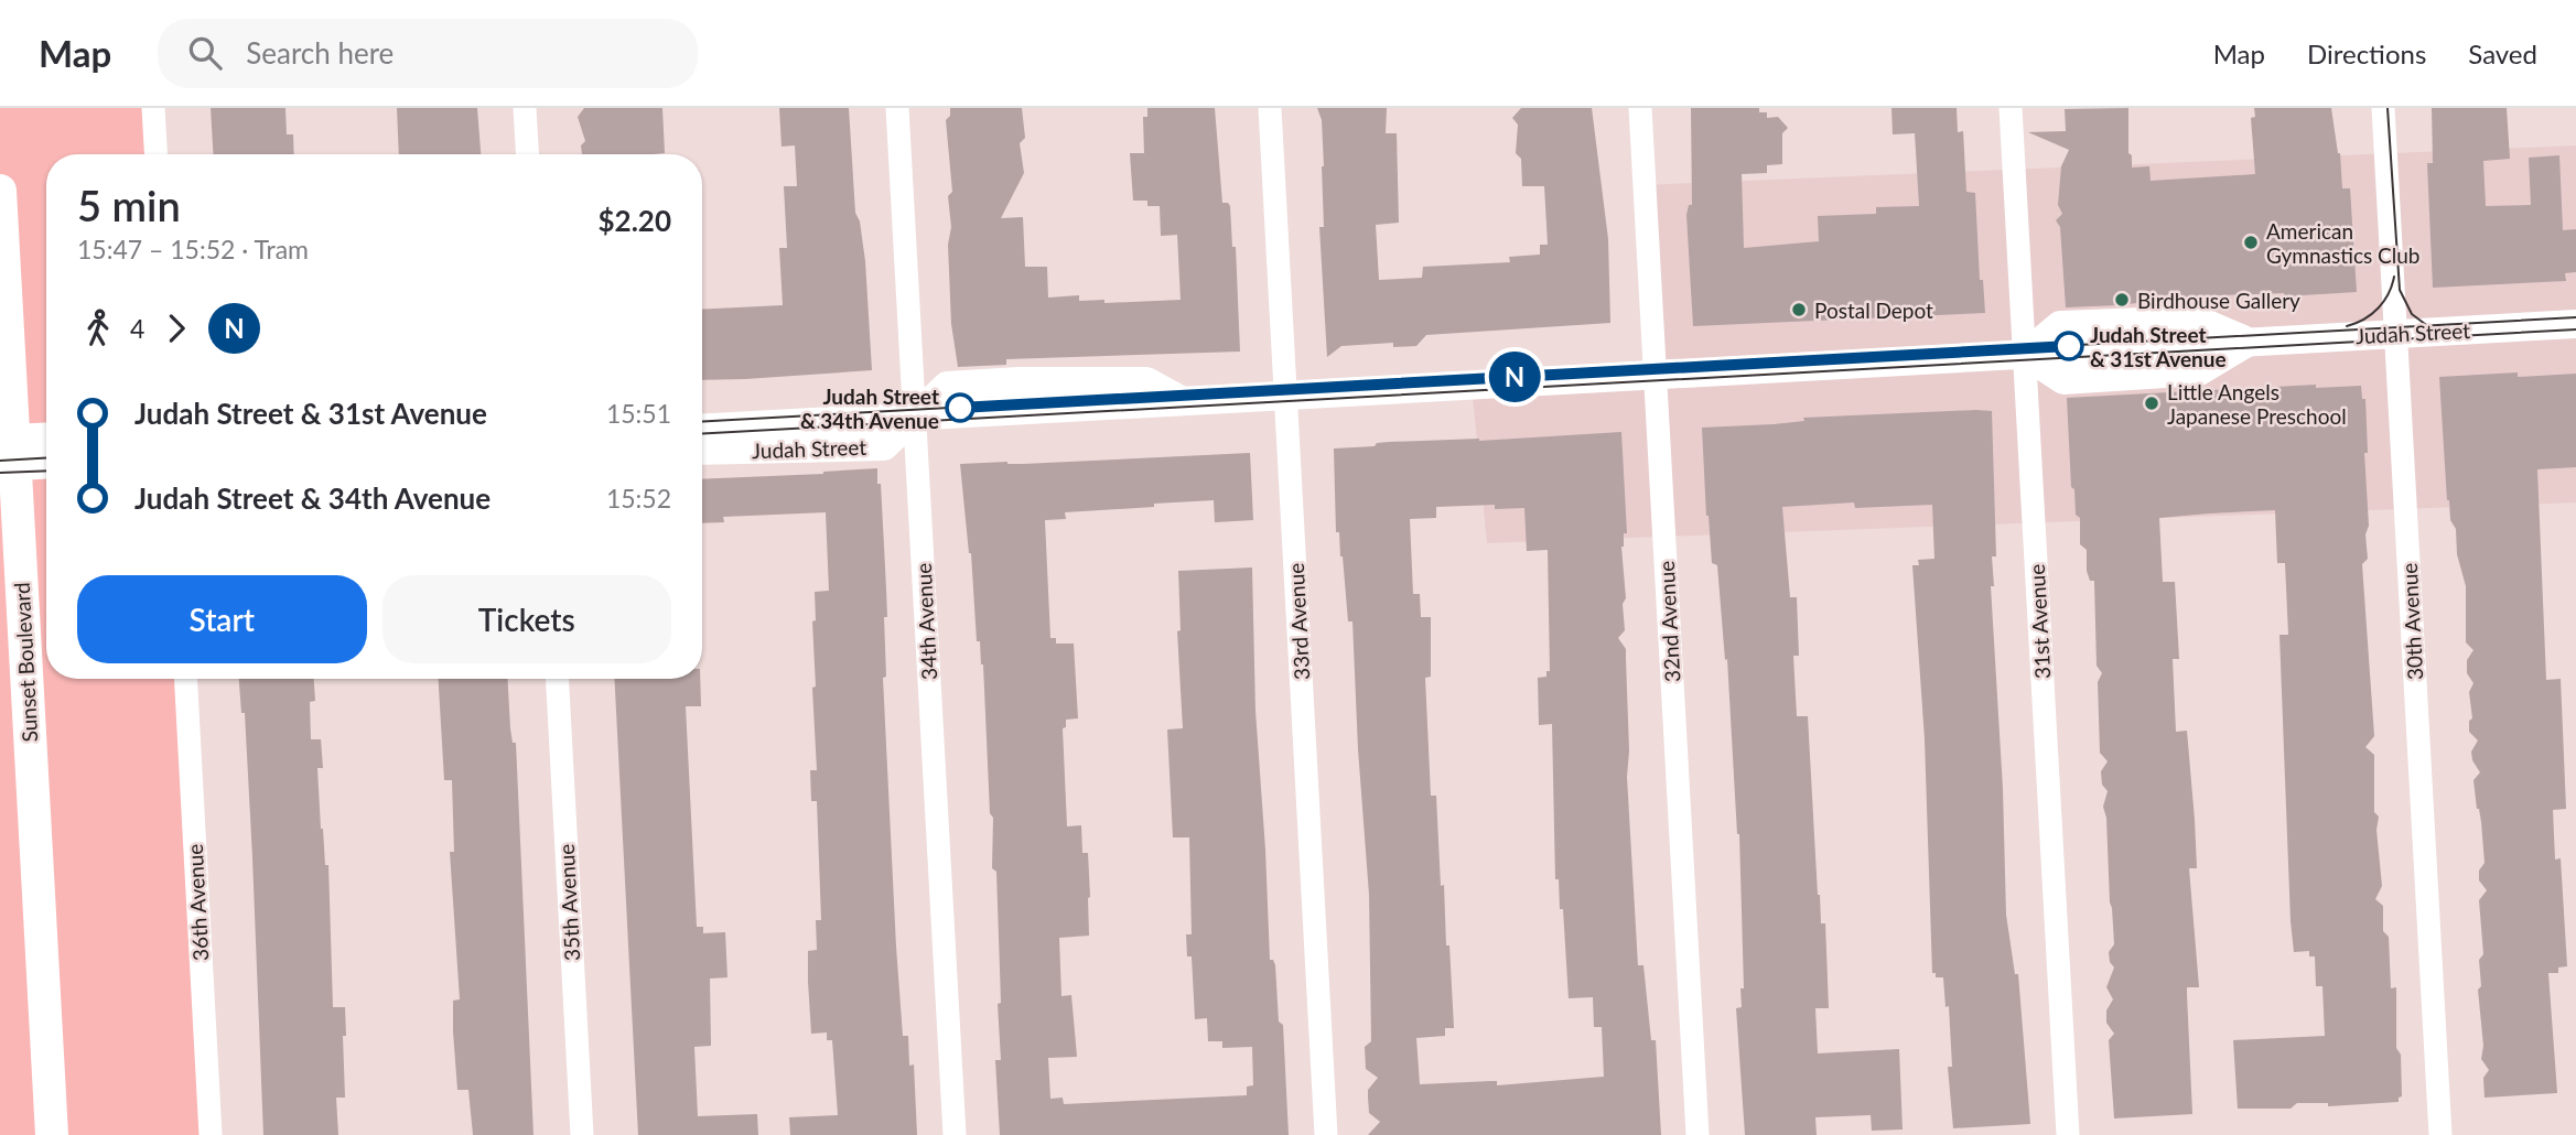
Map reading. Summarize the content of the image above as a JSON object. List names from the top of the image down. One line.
{"streets":{"main road":["Sunset Boulevard"],"street":["Judah Street","34th Avenue","33rd Avenue","32nd Avenue","31st Avenue","30th Avenue","36th Avenue","35th Avenue"]},"crossings":[["Judah Street","34th Avenue"],["Judah Street","33rd Avenue"],["Judah Street","32nd Avenue"],["Judah Street","31st Avenue"],["Judah Street","30th Avenue"]],"places":["American Gymnastics Club","Birdhouse Gallery","Postal Depot","Judah Street & 31st Avenue","Little Angels Japanese Preschool","Judah Street & 34th Avenue"],"lines":["tram line N"],"page":{"header":"Map","search":"Search here","nav":["Map","Directions","Saved"],"on_map":"N","heading":["5 min","15:47 – 15:52 · Tram","$2.20"],"legs":["4","N"],"list":[{"name":"Judah Street & 31st Avenue","value":"15:51"},{"name":"Judah Street & 34th Avenue","value":"15:52"}],"buttons":["Start","Tickets"]}}
